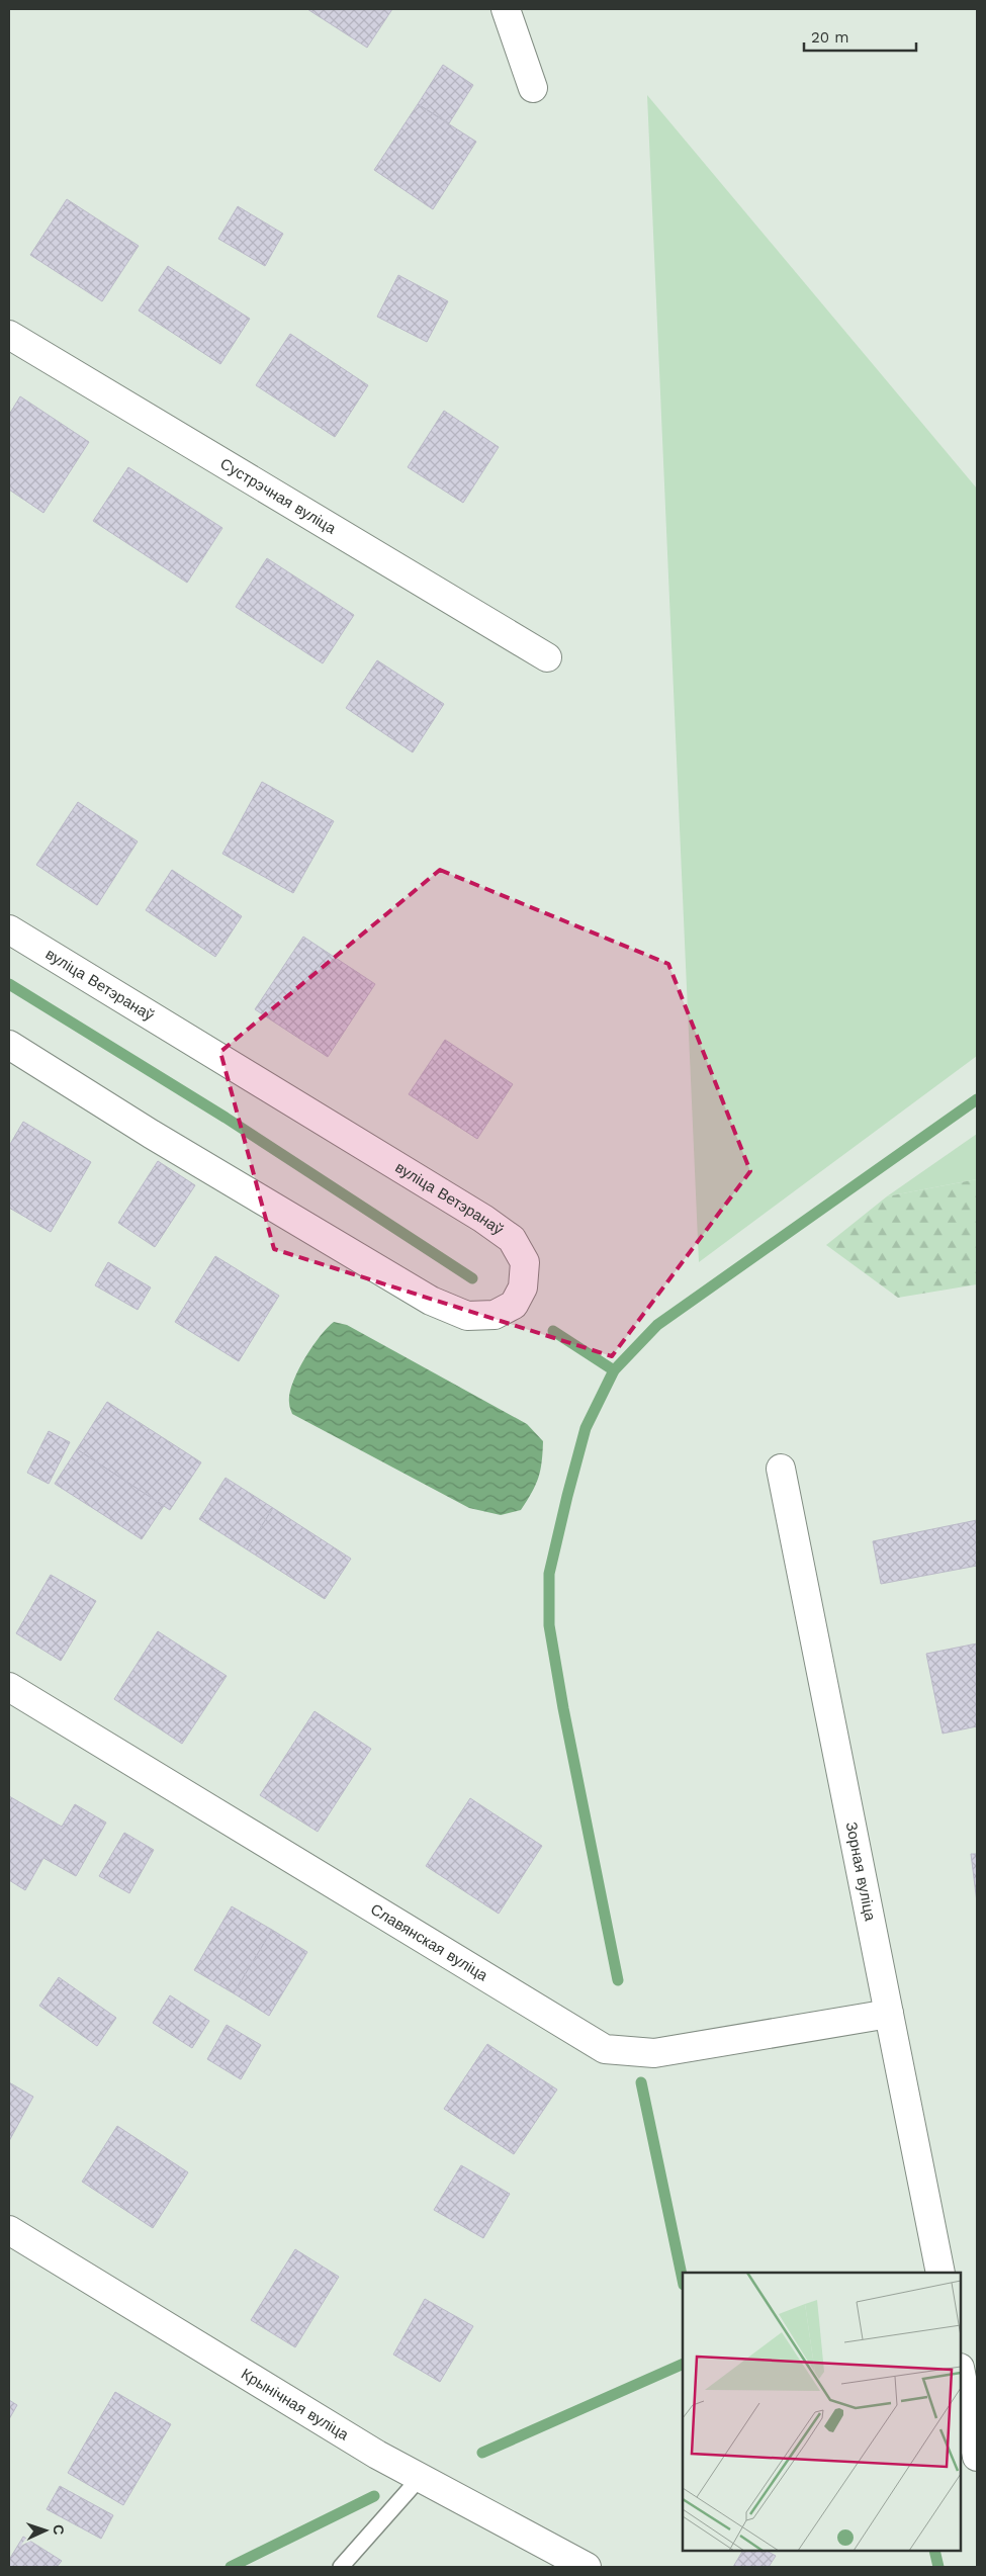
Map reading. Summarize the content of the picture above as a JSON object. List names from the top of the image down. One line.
{"streets":{"street":["Сустрэчная вуліца","вуліца Ветэранаў","Зорная вуліца","Славянская вуліца","Крынічная вуліца"]},"crossings":[["Зорная вуліца","Славянская вуліца"]],"scale_bar":"20 m","north":"right"}
